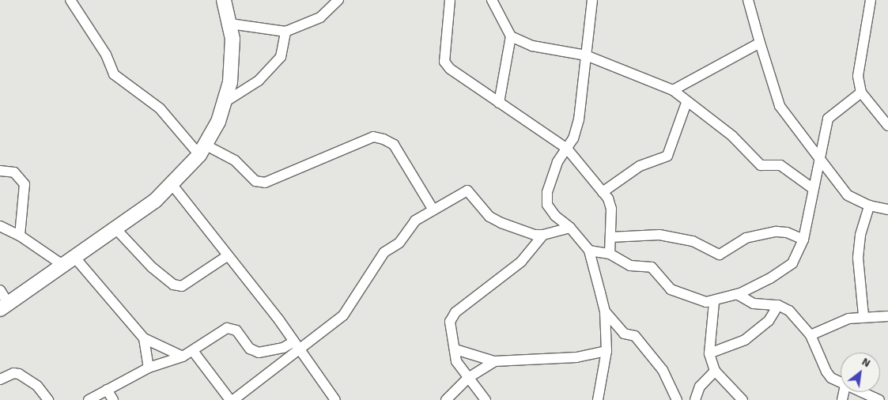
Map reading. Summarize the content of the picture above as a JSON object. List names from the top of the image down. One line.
{"north":"top right"}
